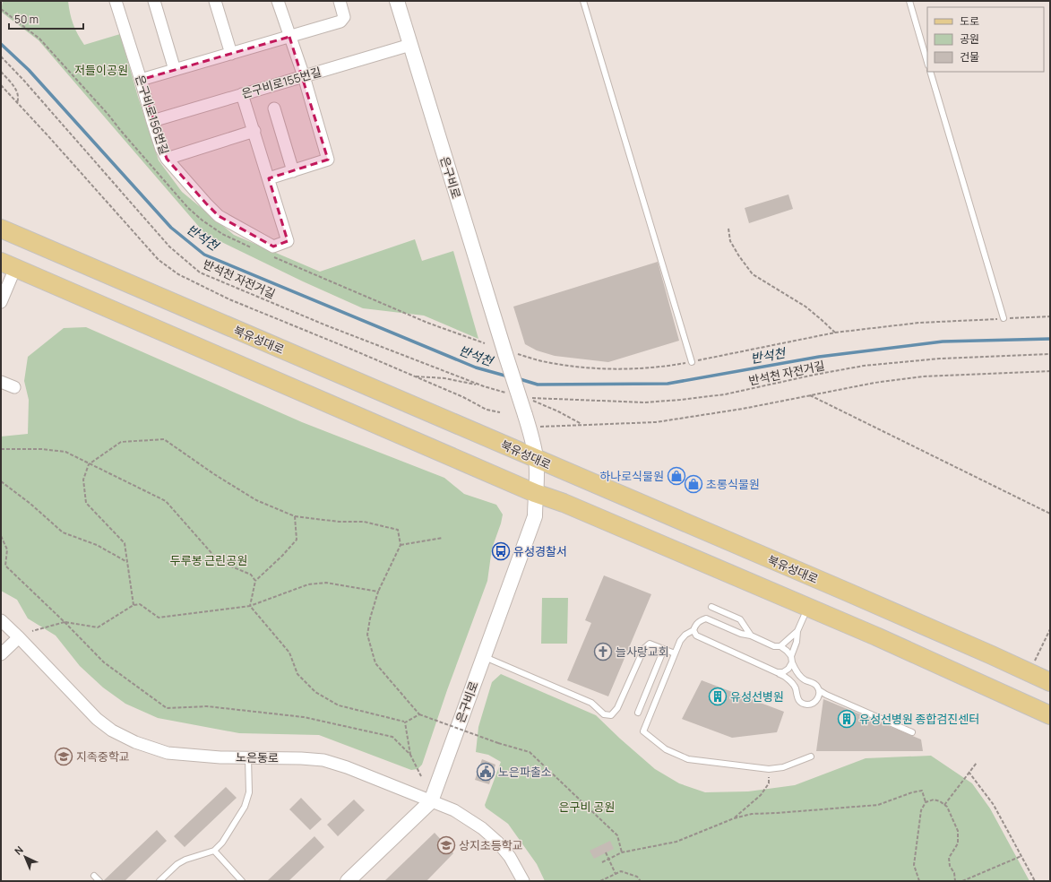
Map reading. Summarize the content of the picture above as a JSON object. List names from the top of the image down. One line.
{"streets":{"main road":["북유성대로"],"street":["은구비로155번길","은구비로156번길","은구비로","노은동로"],"path":["반석천 자전거길"]},"crossings":[["은구비로155번길","은구비로156번길"],["은구비로155번길","은구비로"],["은구비로","북유성대로"],["은구비로","노은동로"]],"water":["반석천"],"parks":["저들이공원","두루봉 근린공원","은구비 공원"],"places":{"shop":["하나로식물원","초롱식물원"],"bus stop":["유성경찰서"],"church":["늘사랑교회"],"building":["유성선병원","유성선병원 종합검진센터"],"school or university":["지족중학교","상지초등학교"],"public building":["노은파출소"]},"legend":["도로","공원","건물"],"scale_bar":"50 m","north":"top left"}
